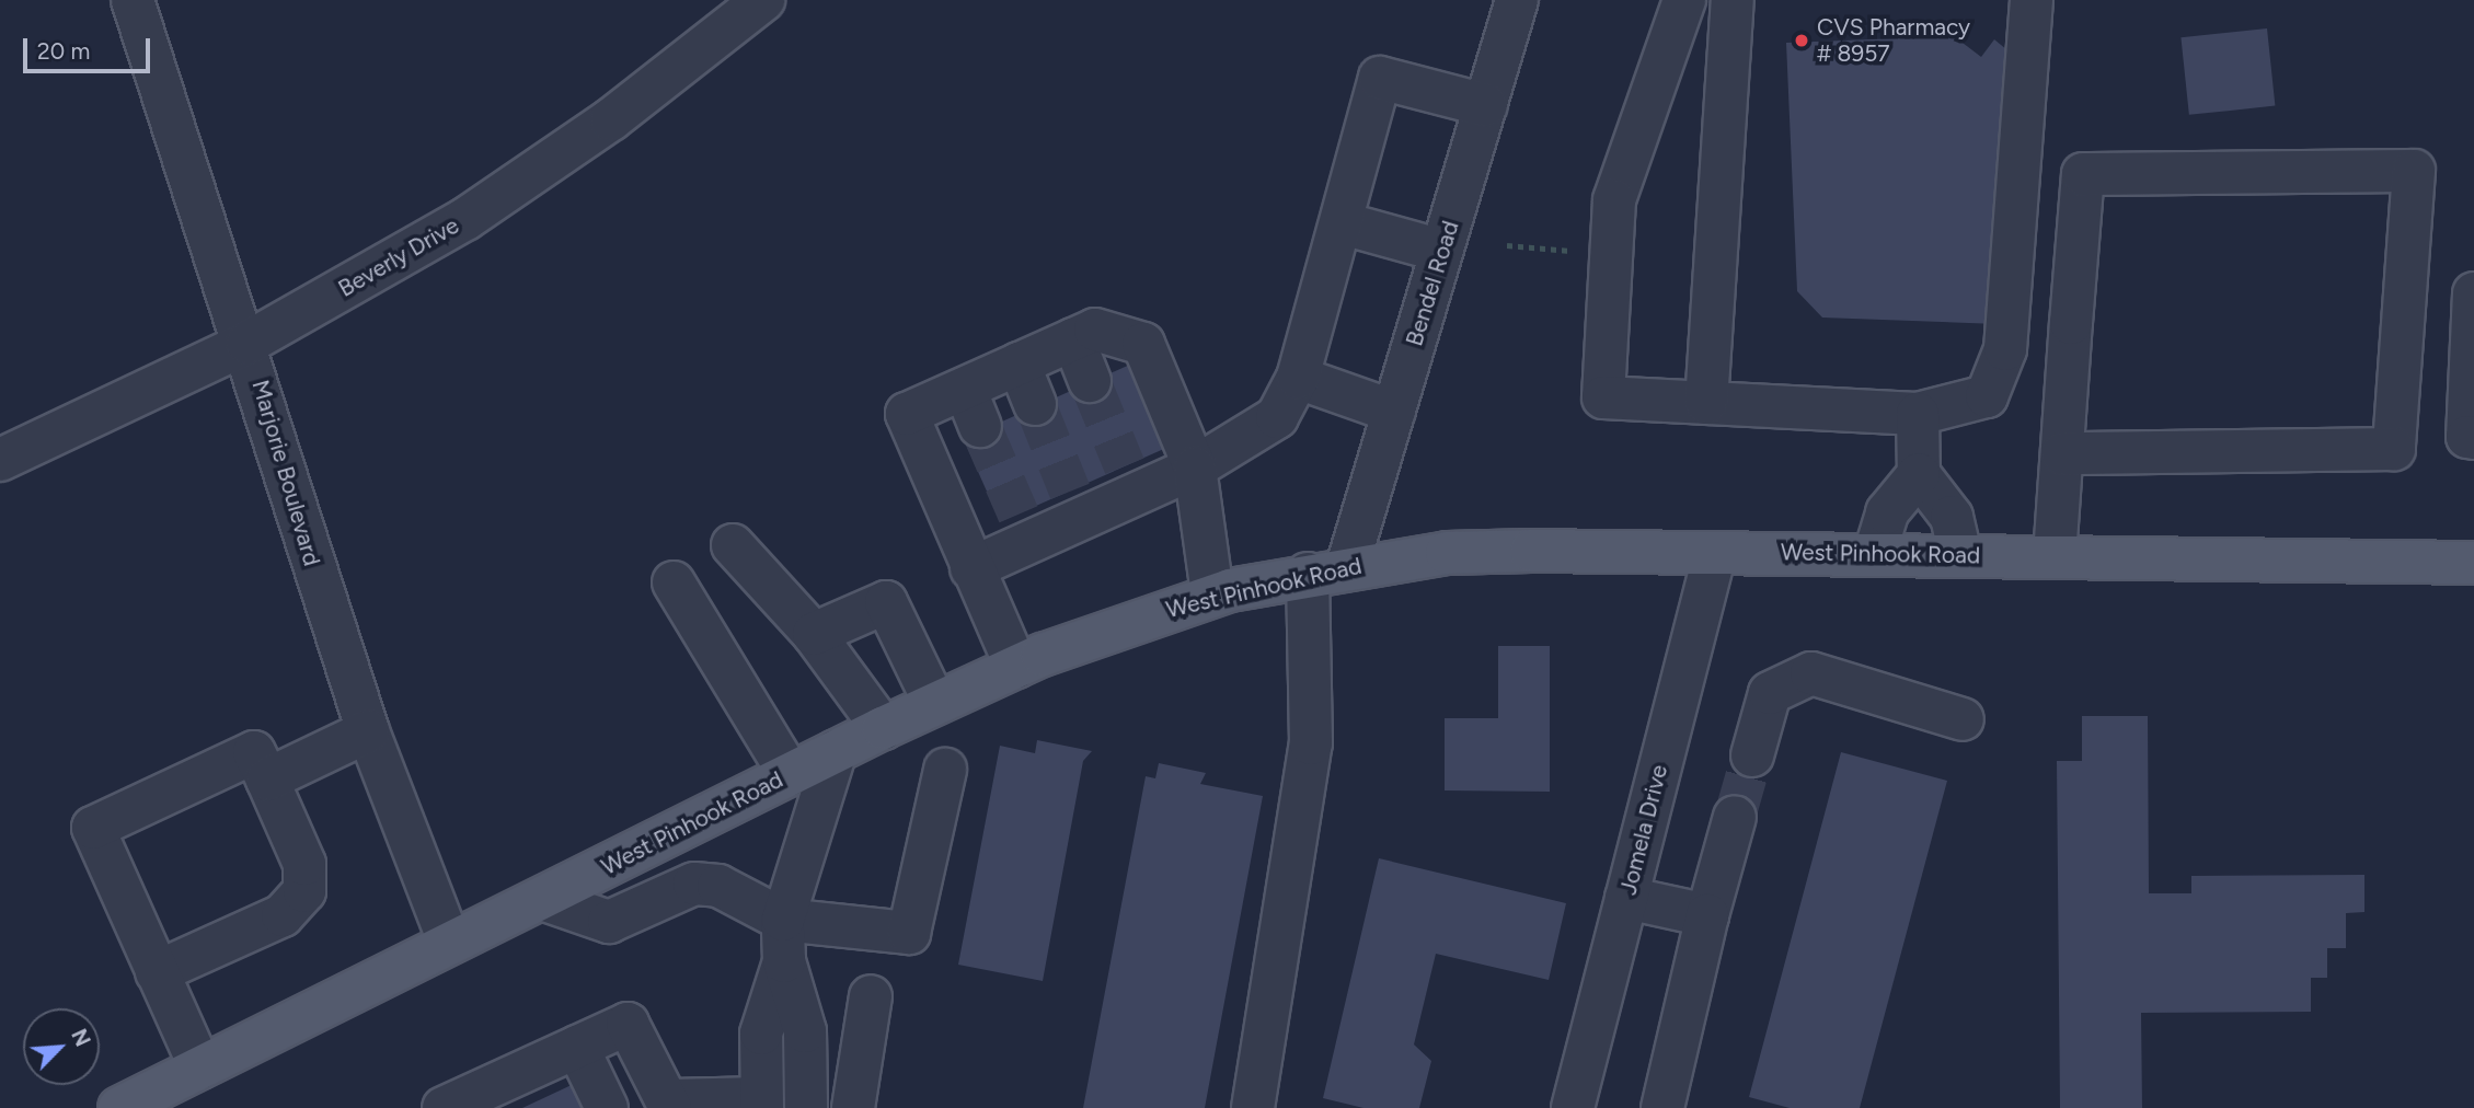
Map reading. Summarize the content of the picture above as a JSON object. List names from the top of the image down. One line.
{"streets":{"main road":["West Pinhook Road"],"street":["Beverly Drive","Bendel Road","Marjorie Boulevard","Jomela Drive"]},"crossings":[["Beverly Drive","Marjorie Boulevard"],["Bendel Road","West Pinhook Road"],["Marjorie Boulevard","West Pinhook Road"],["West Pinhook Road","Jomela Drive"]],"places":["CVS Pharmacy # 8957"],"scale_bar":"20 m","north":"top right"}
